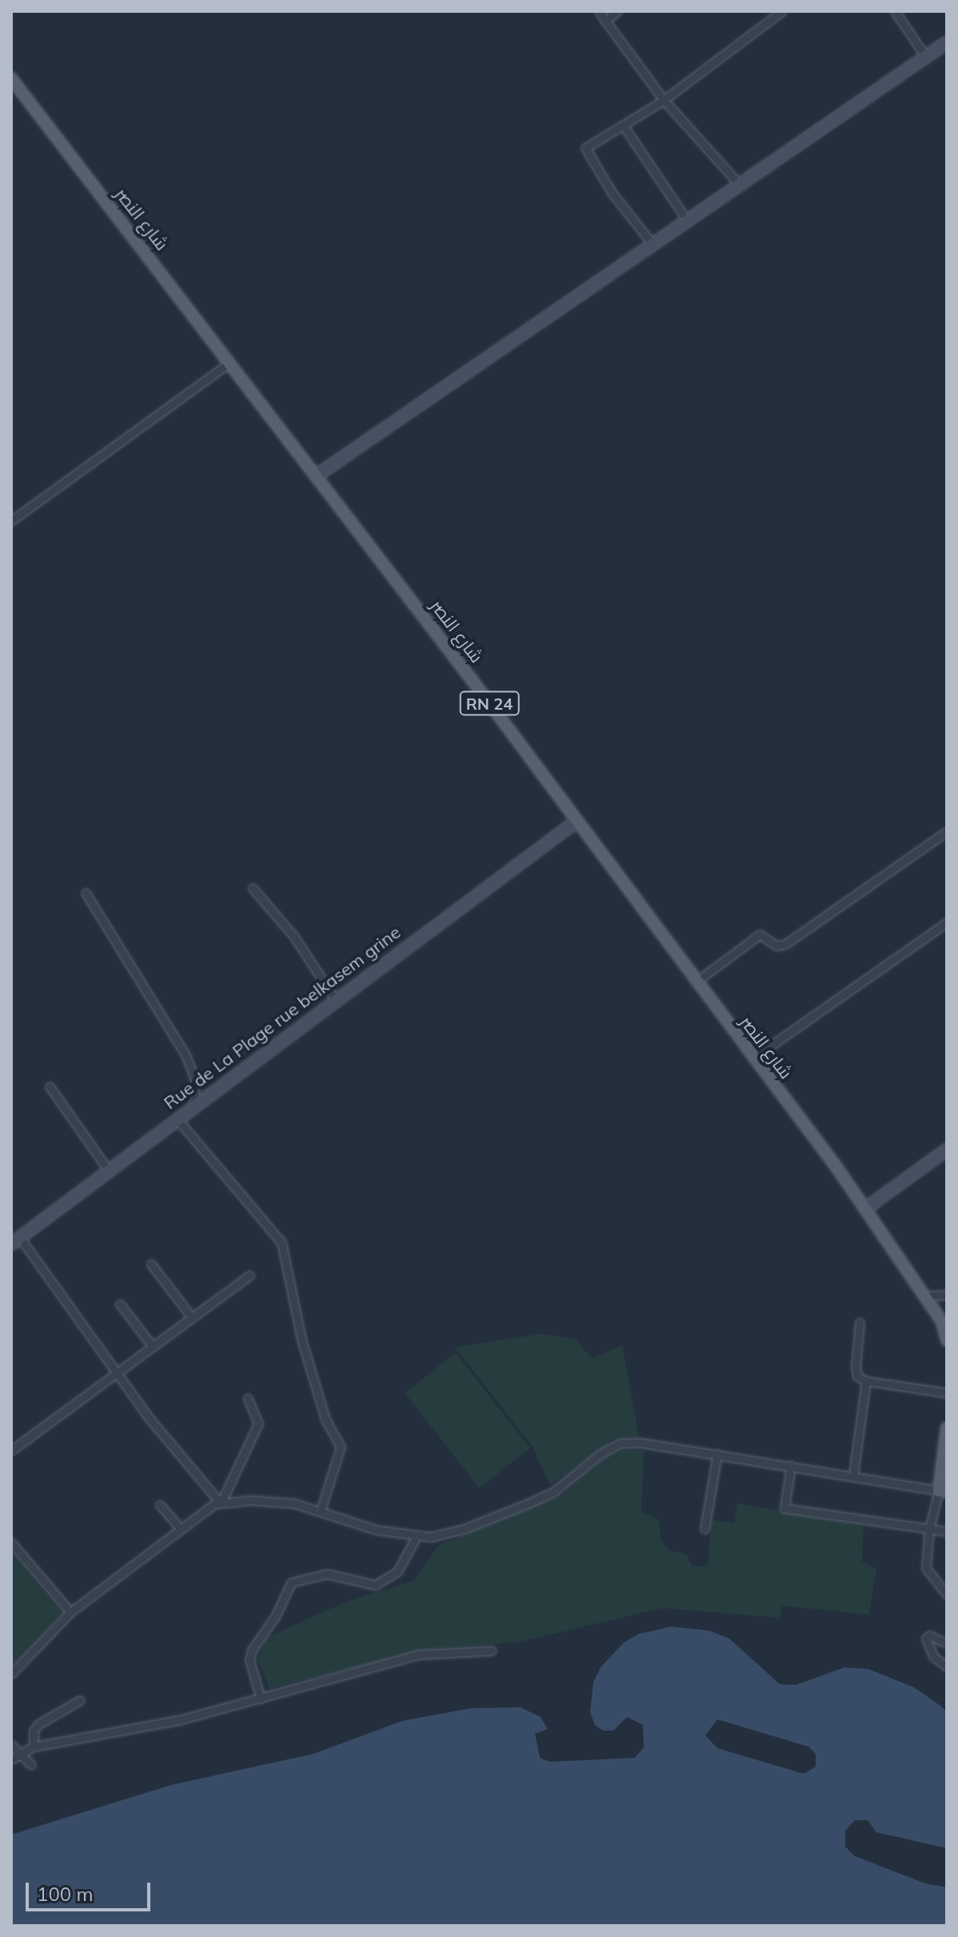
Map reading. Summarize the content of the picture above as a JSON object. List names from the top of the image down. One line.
{"streets":{"main road":["شارع النصر","RN 24"],"street":["Rue de La Plage rue belkasem grine"]},"crossings":[["شارع النصر","Rue de La Plage rue belkasem grine"]],"scale_bar":"100 m"}
